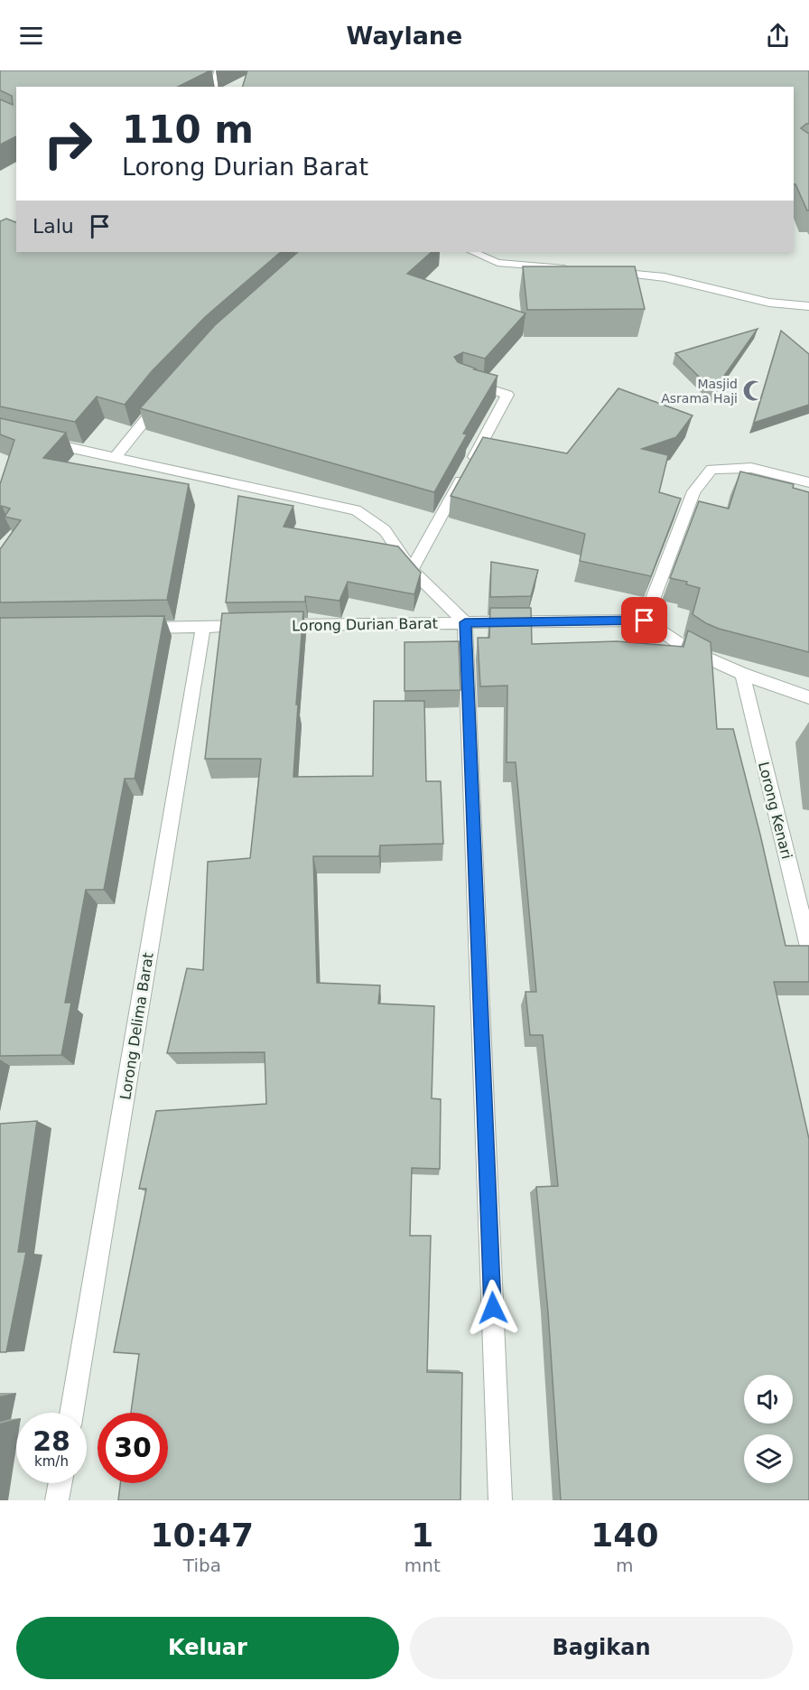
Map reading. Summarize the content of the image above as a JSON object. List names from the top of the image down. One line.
{"streets":{"street":["Lorong Durian Barat","Lorong Kenari","Lorong Delima Barat"]},"crossings":[["Lorong Durian Barat","Lorong Delima Barat"]],"places":{"mosque":["Masjid Asrama Haji"]},"page":{"header":"Waylane","turn":["110 m","Lorong Durian Barat"],"then":"Lalu","speed":"28 km/h","limit":"30","eta":["10:47","Tiba","1","mnt","140","m"],"buttons":["Keluar","Bagikan"]}}
